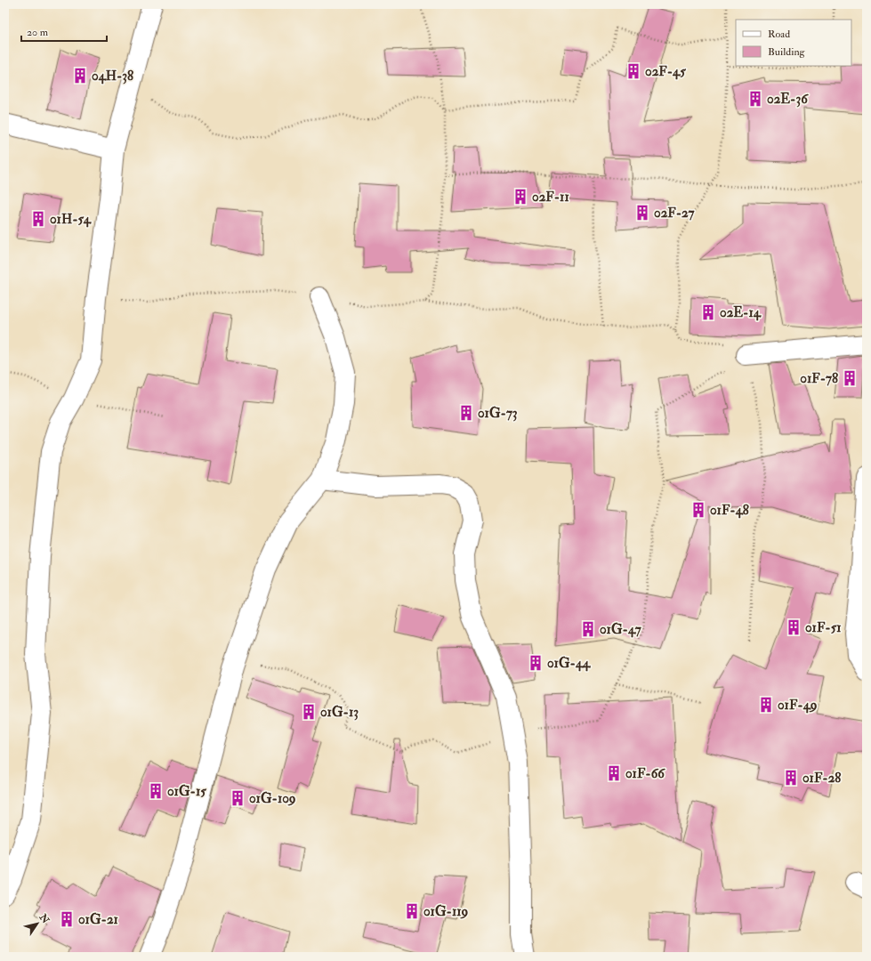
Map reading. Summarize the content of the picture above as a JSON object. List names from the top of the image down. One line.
{"places":{"building":["02F-45","04H-38","02E-36","02F-11","02F-27","01H-54","02E-14","01F-78","01G-73","01F-48","01F-51","01G-47","01G-44","01F-49","01G-13","01F-66","01F-28","01G-15","01G-109","01G-119","01G-21"]},"legend":["Road","Building"],"scale_bar":"20 m","north":"top right"}
